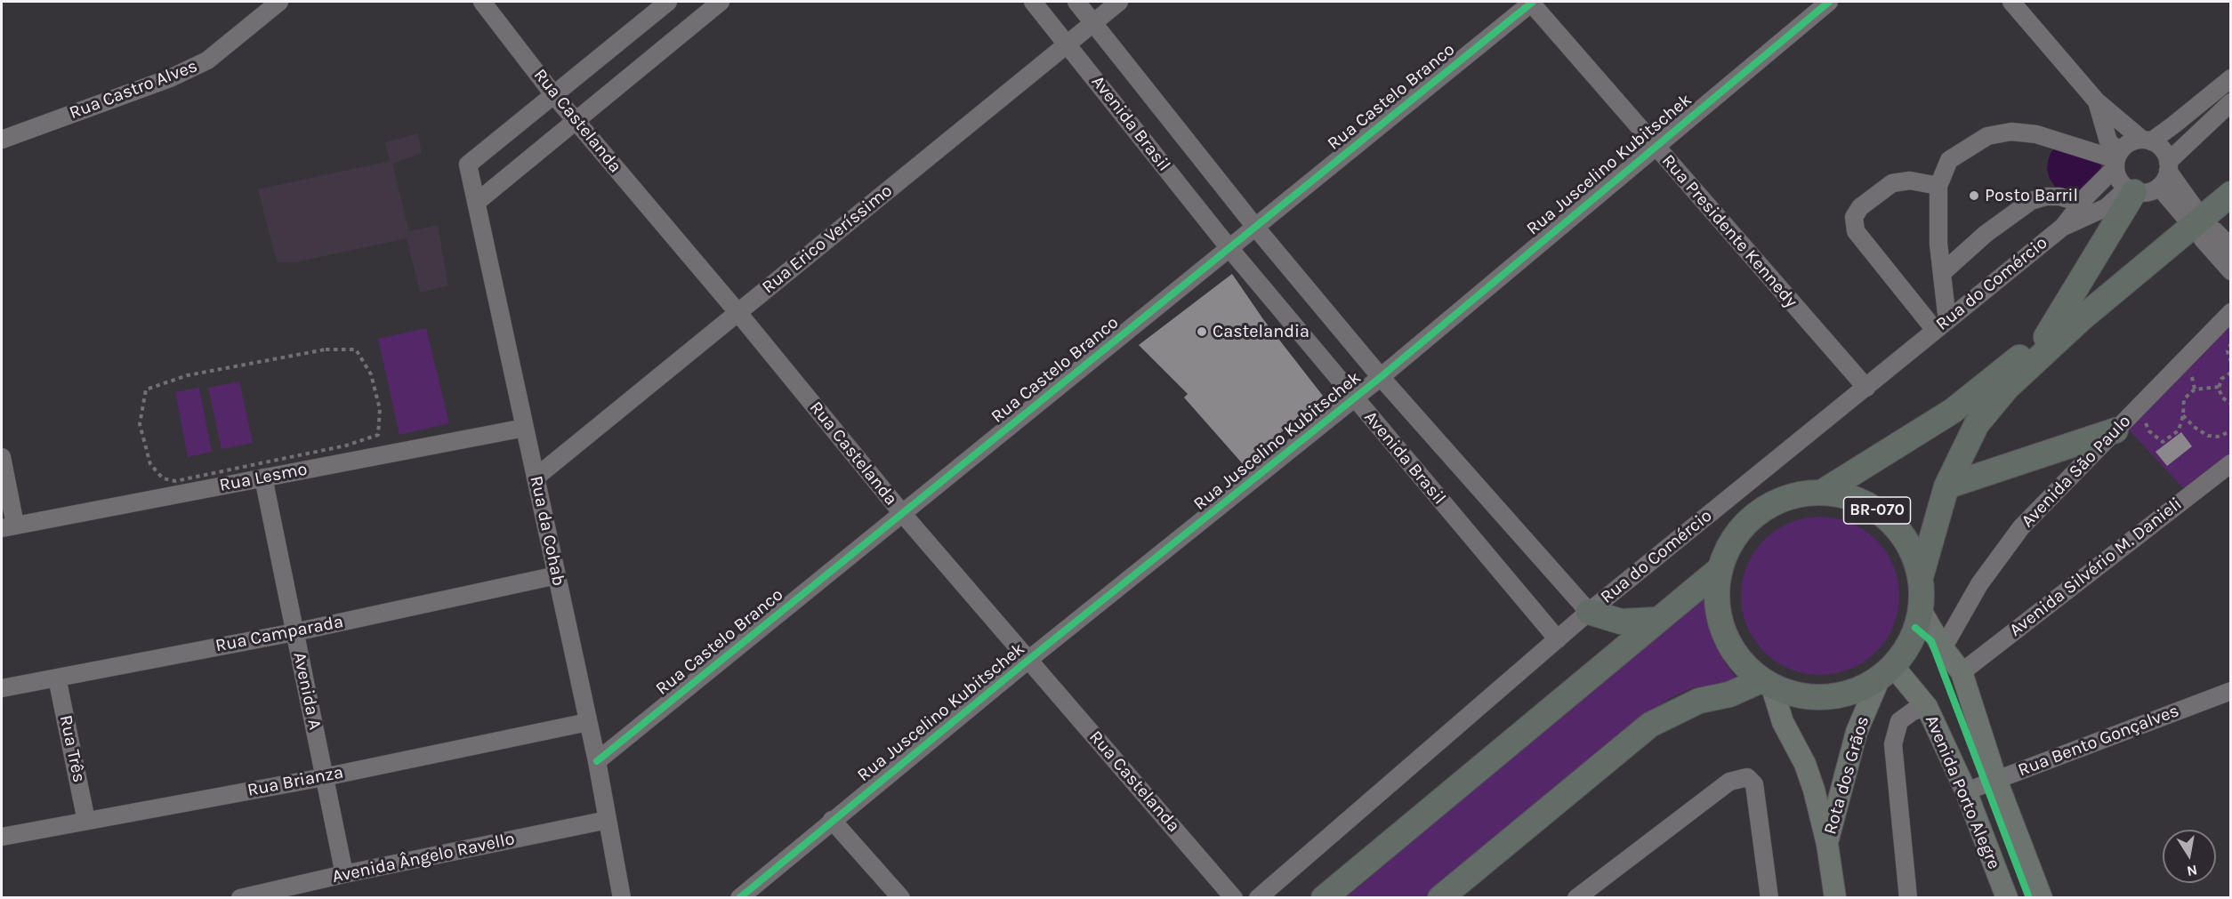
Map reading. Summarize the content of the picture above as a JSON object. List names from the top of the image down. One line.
{"streets":{"highway":["BR-070"],"main road":["Rota dos Grãos","Avenida Porto Alegre"],"street":["Rua Castro Alves","Rua Castelo Branco","Rua Castelanda","Avenida Brasil","Rua Juscelino Kubitschek","Rua Presidente Kennedy","Rua Erico Veríssimo","Rua do Comércio","Avenida São Paulo","Rua Lesmo","Rua da Cohab","Avenida Silvério M. Danieli","Rua Camparada","Avenida A","Rua Bento Gonçalves","Rua Três","Rua Brianza","Avenida Ângelo Ravello"]},"crossings":[["Rua Castelo Branco","Rua Castelanda"],["Rua Castelo Branco","Avenida Brasil"],["Rua Castelo Branco","Rua Presidente Kennedy"],["Rua Castelo Branco","Rua da Cohab"],["Rua Castelanda","Rua Juscelino Kubitschek"],["Rua Castelanda","Rua Erico Veríssimo"],["Rua Castelanda","Rua da Cohab"],["Avenida Brasil","Rua Juscelino Kubitschek"],["Avenida Brasil","Rua Erico Veríssimo"],["Avenida Brasil","Rua do Comércio"],["Rua Juscelino Kubitschek","Rua Presidente Kennedy"],["Rua Presidente Kennedy","Rua do Comércio"],["Rua Erico Veríssimo","Rua da Cohab"],["Avenida São Paulo","Avenida Porto Alegre"],["Rua Lesmo","Rua da Cohab"],["Rua Lesmo","Avenida A"],["BR-070","Rota dos Grãos"],["BR-070","Avenida Porto Alegre"],["Rua da Cohab","Rua Camparada"],["Rua da Cohab","Rua Brianza"],["Rua da Cohab","Avenida Ângelo Ravello"],["Avenida Silvério M. Danieli","Avenida Porto Alegre"],["Rua Camparada","Avenida A"],["Rua Camparada","Rua Três"],["Avenida A","Rua Brianza"],["Avenida A","Avenida Ângelo Ravello"],["Rua Bento Gonçalves","Avenida Porto Alegre"],["Rua Três","Rua Brianza"],["Rota dos Grãos","Avenida Porto Alegre"]],"places":["Posto Barril","Castelandia"],"north":"bottom"}
